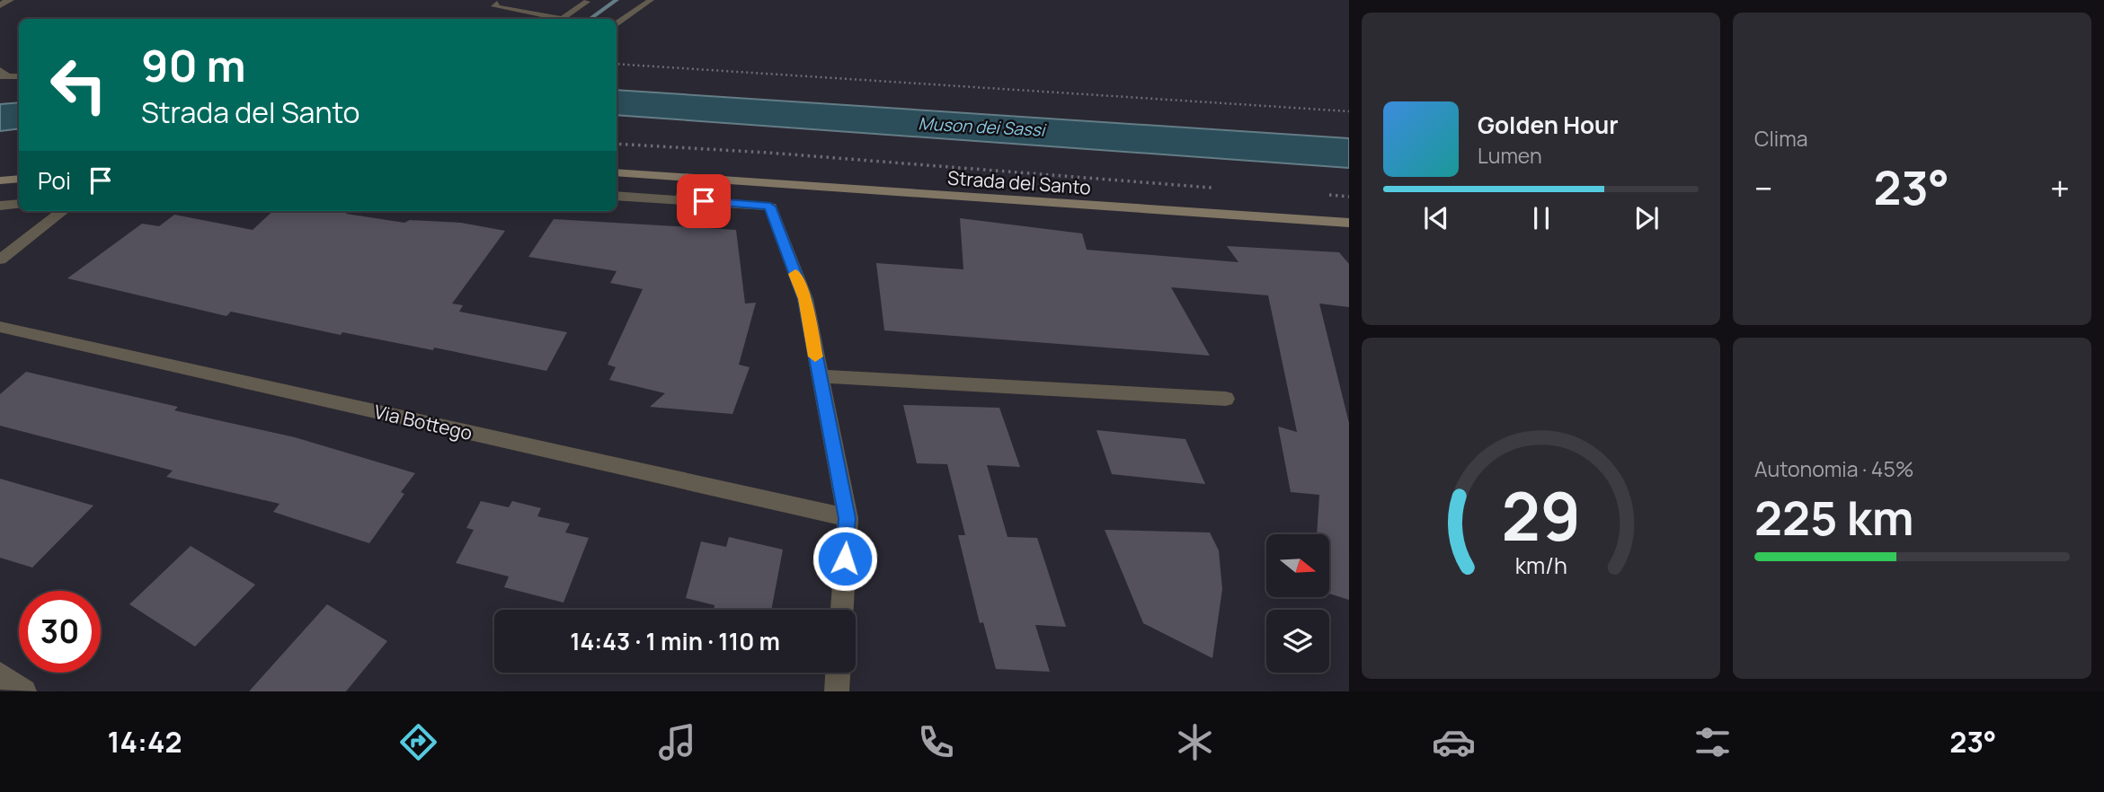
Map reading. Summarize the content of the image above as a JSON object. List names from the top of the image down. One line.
{"streets":{"main road":["Strada del Santo"],"street":["Via Bottego"]},"water":["Muson dei Sassi"],"north":"right","page":{"tile":["Clima",["Autonomia · 45%","225 km"]],"turn":["90 m","Strada del Santo"],"song":["Golden Hour","Lumen"],"then":"Poi","heat":["−","23°","+"],"limit":"30","trip":"14:43 · 1 min · 110 m","tabs":["14:42","23°"],"gauge":["29","km/h"]}}
